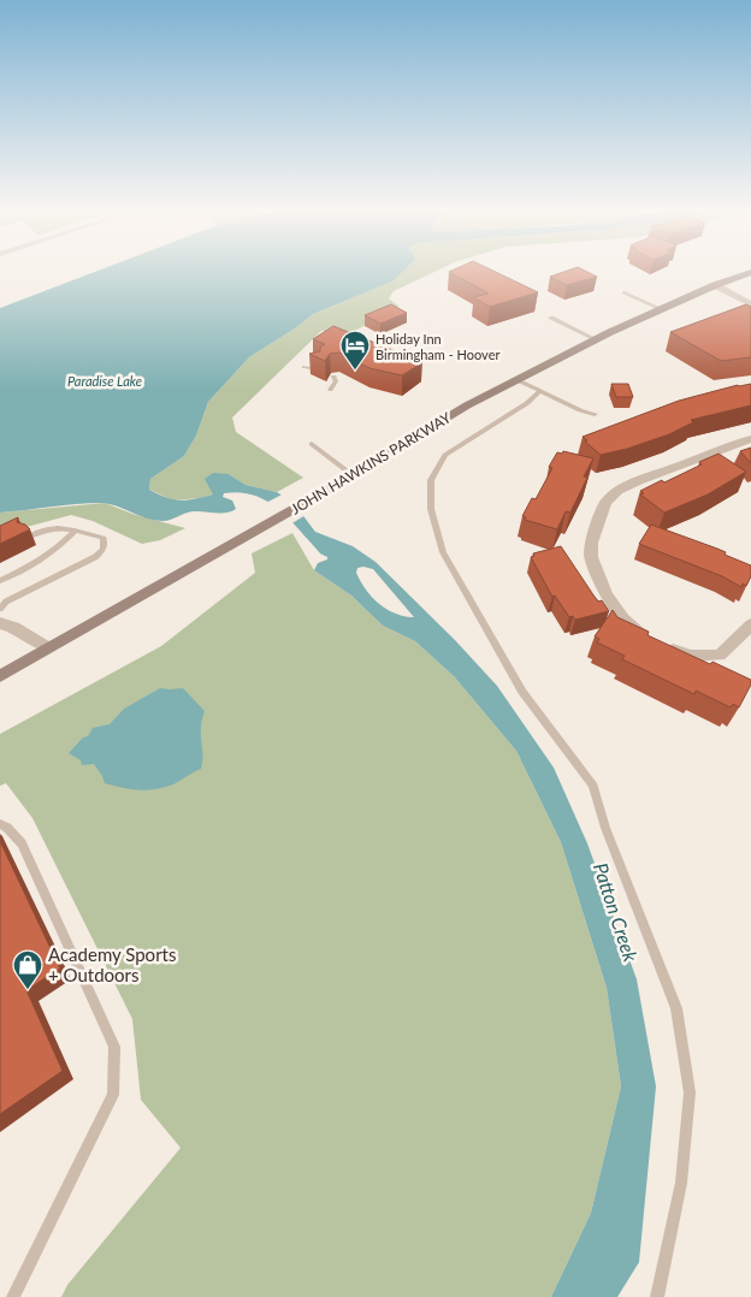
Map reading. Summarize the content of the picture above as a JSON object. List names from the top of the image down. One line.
{"streets":{"main road":["JOHN HAWKINS PARKWAY"]},"water":["Paradise Lake","Patton Creek"],"places":{"hotel":["Holiday Inn Birmingham - Hoover"],"shop":["Academy Sports + Outdoors"]}}
